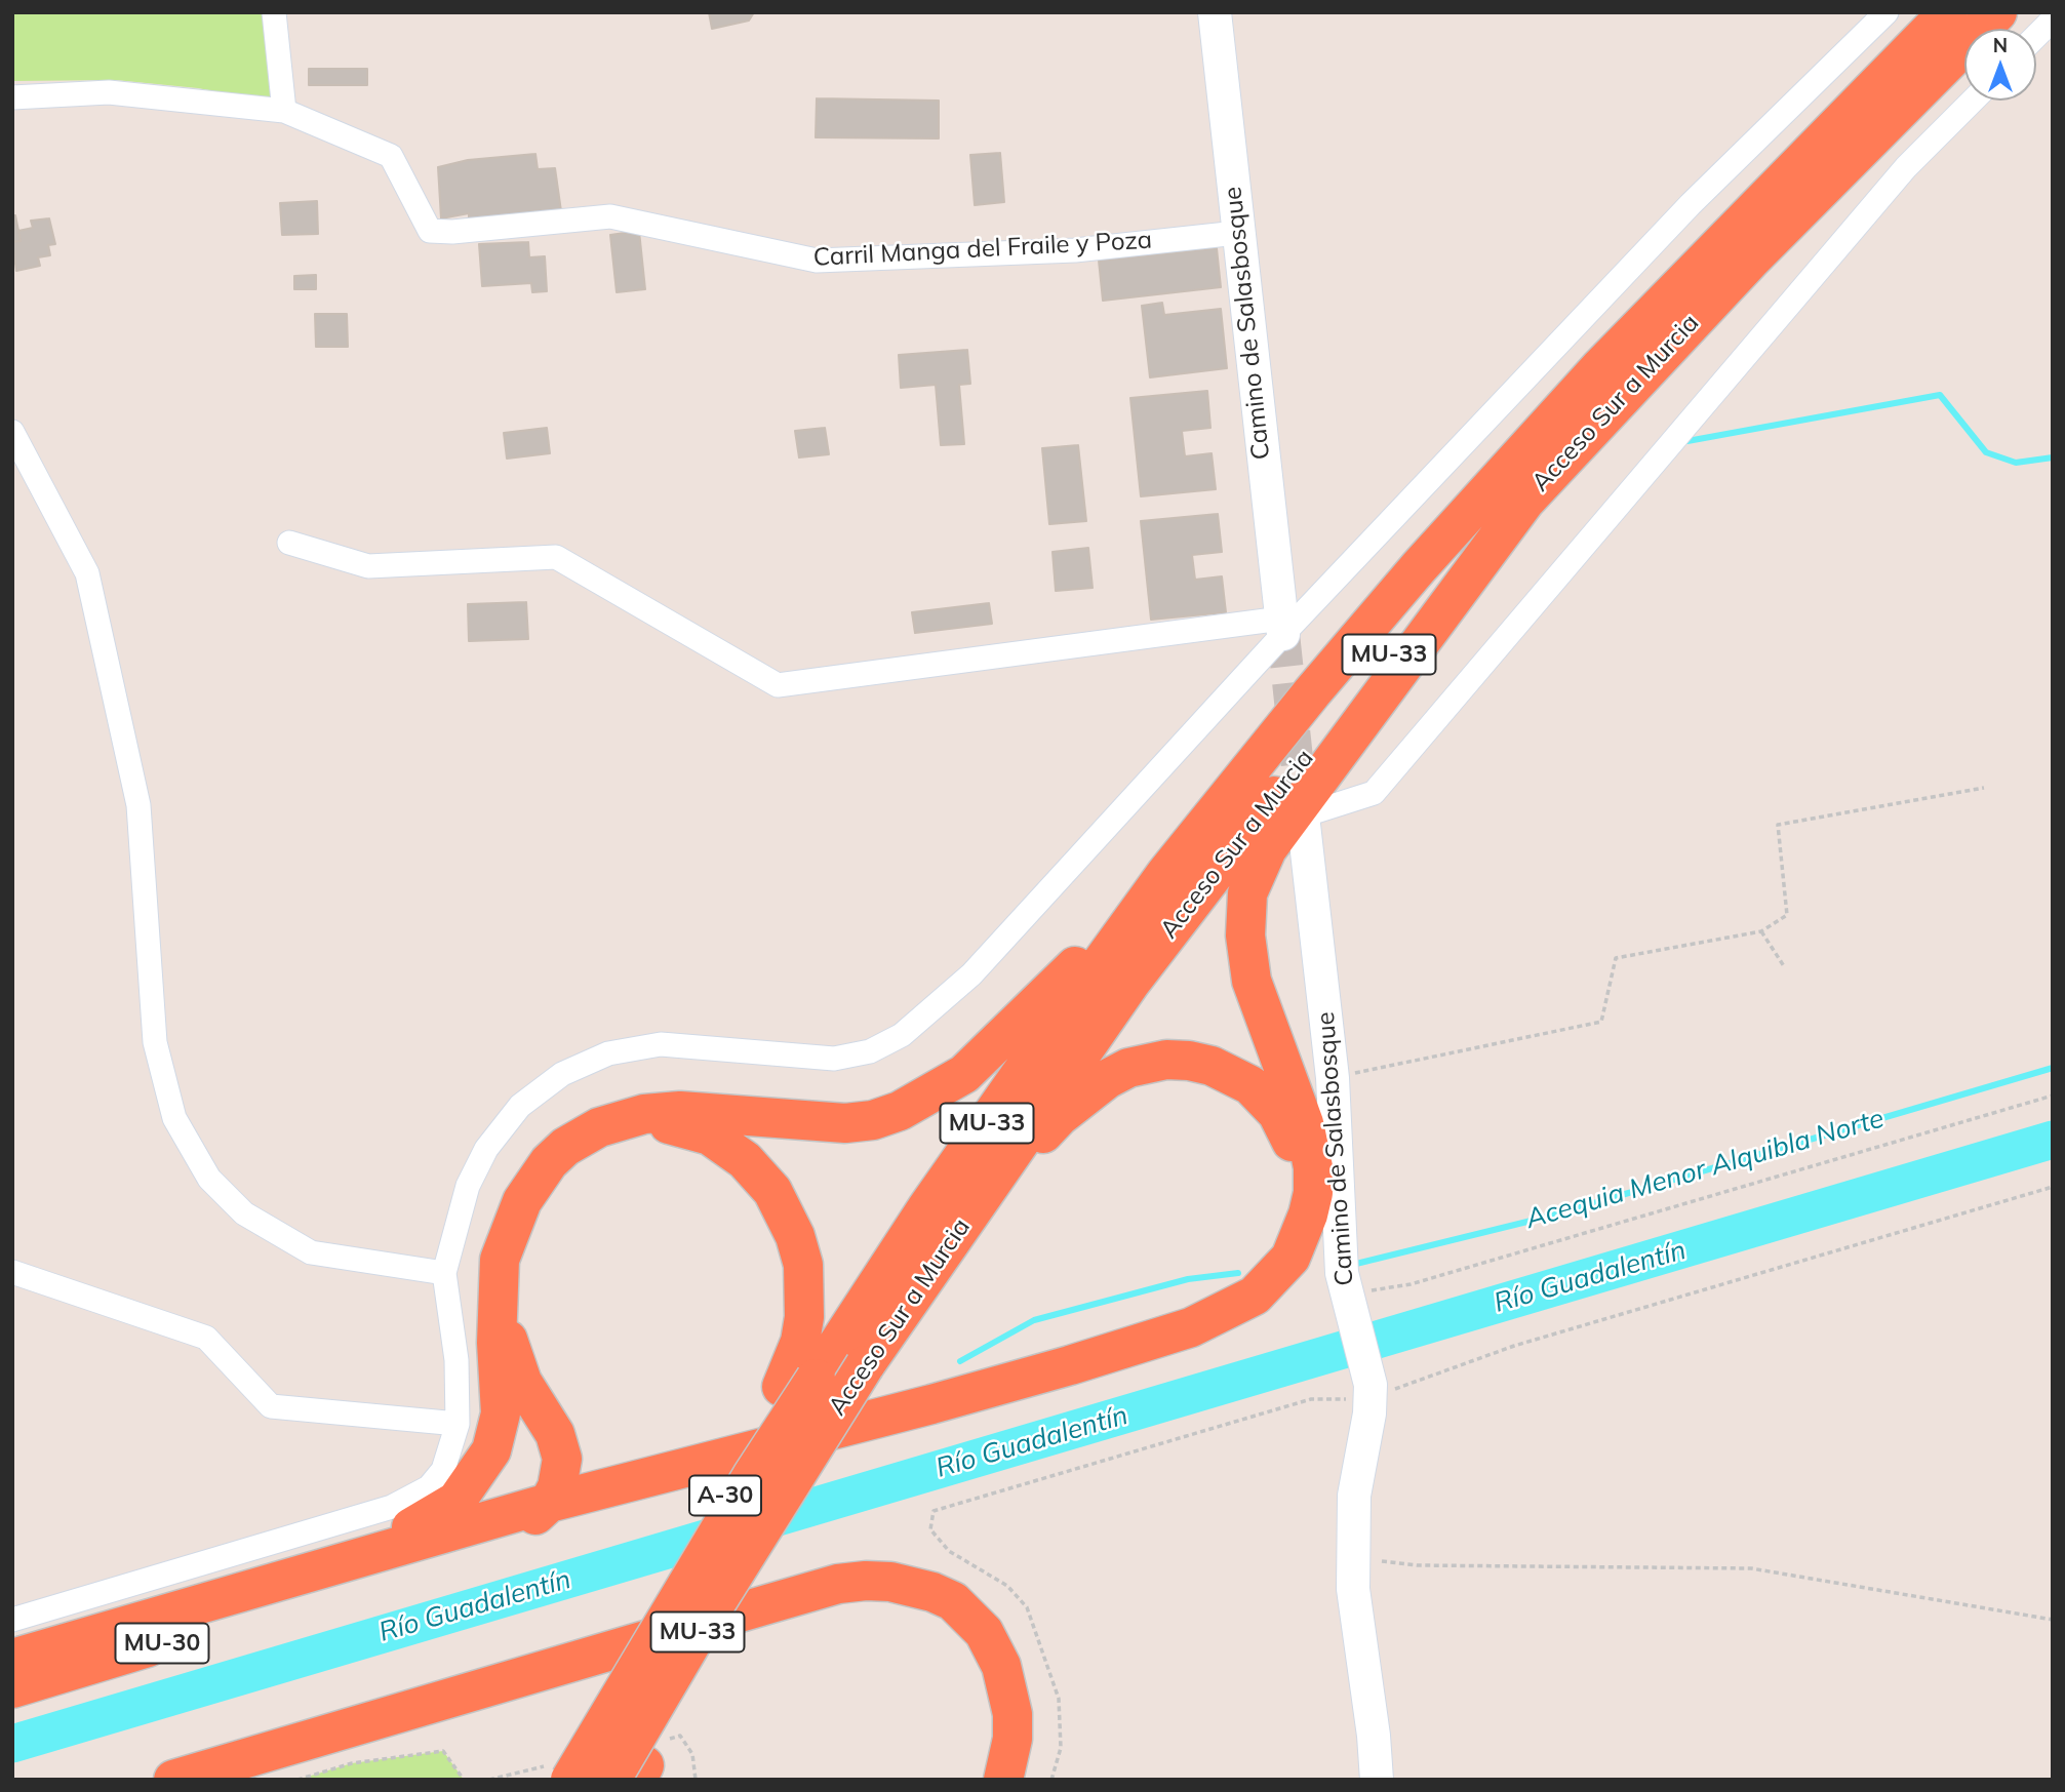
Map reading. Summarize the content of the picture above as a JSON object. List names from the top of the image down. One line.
{"streets":{"highway":["Acceso Sur a Murcia","MU-33","MU-30"],"street":["Carril Manga del Fraile y Poza","Camino de Salasbosque"]},"crossings":[["Carril Manga del Fraile y Poza","Camino de Salasbosque"]],"water":["Acequia Menor Alquibla Norte","Río Guadalentín"],"north":"top"}
